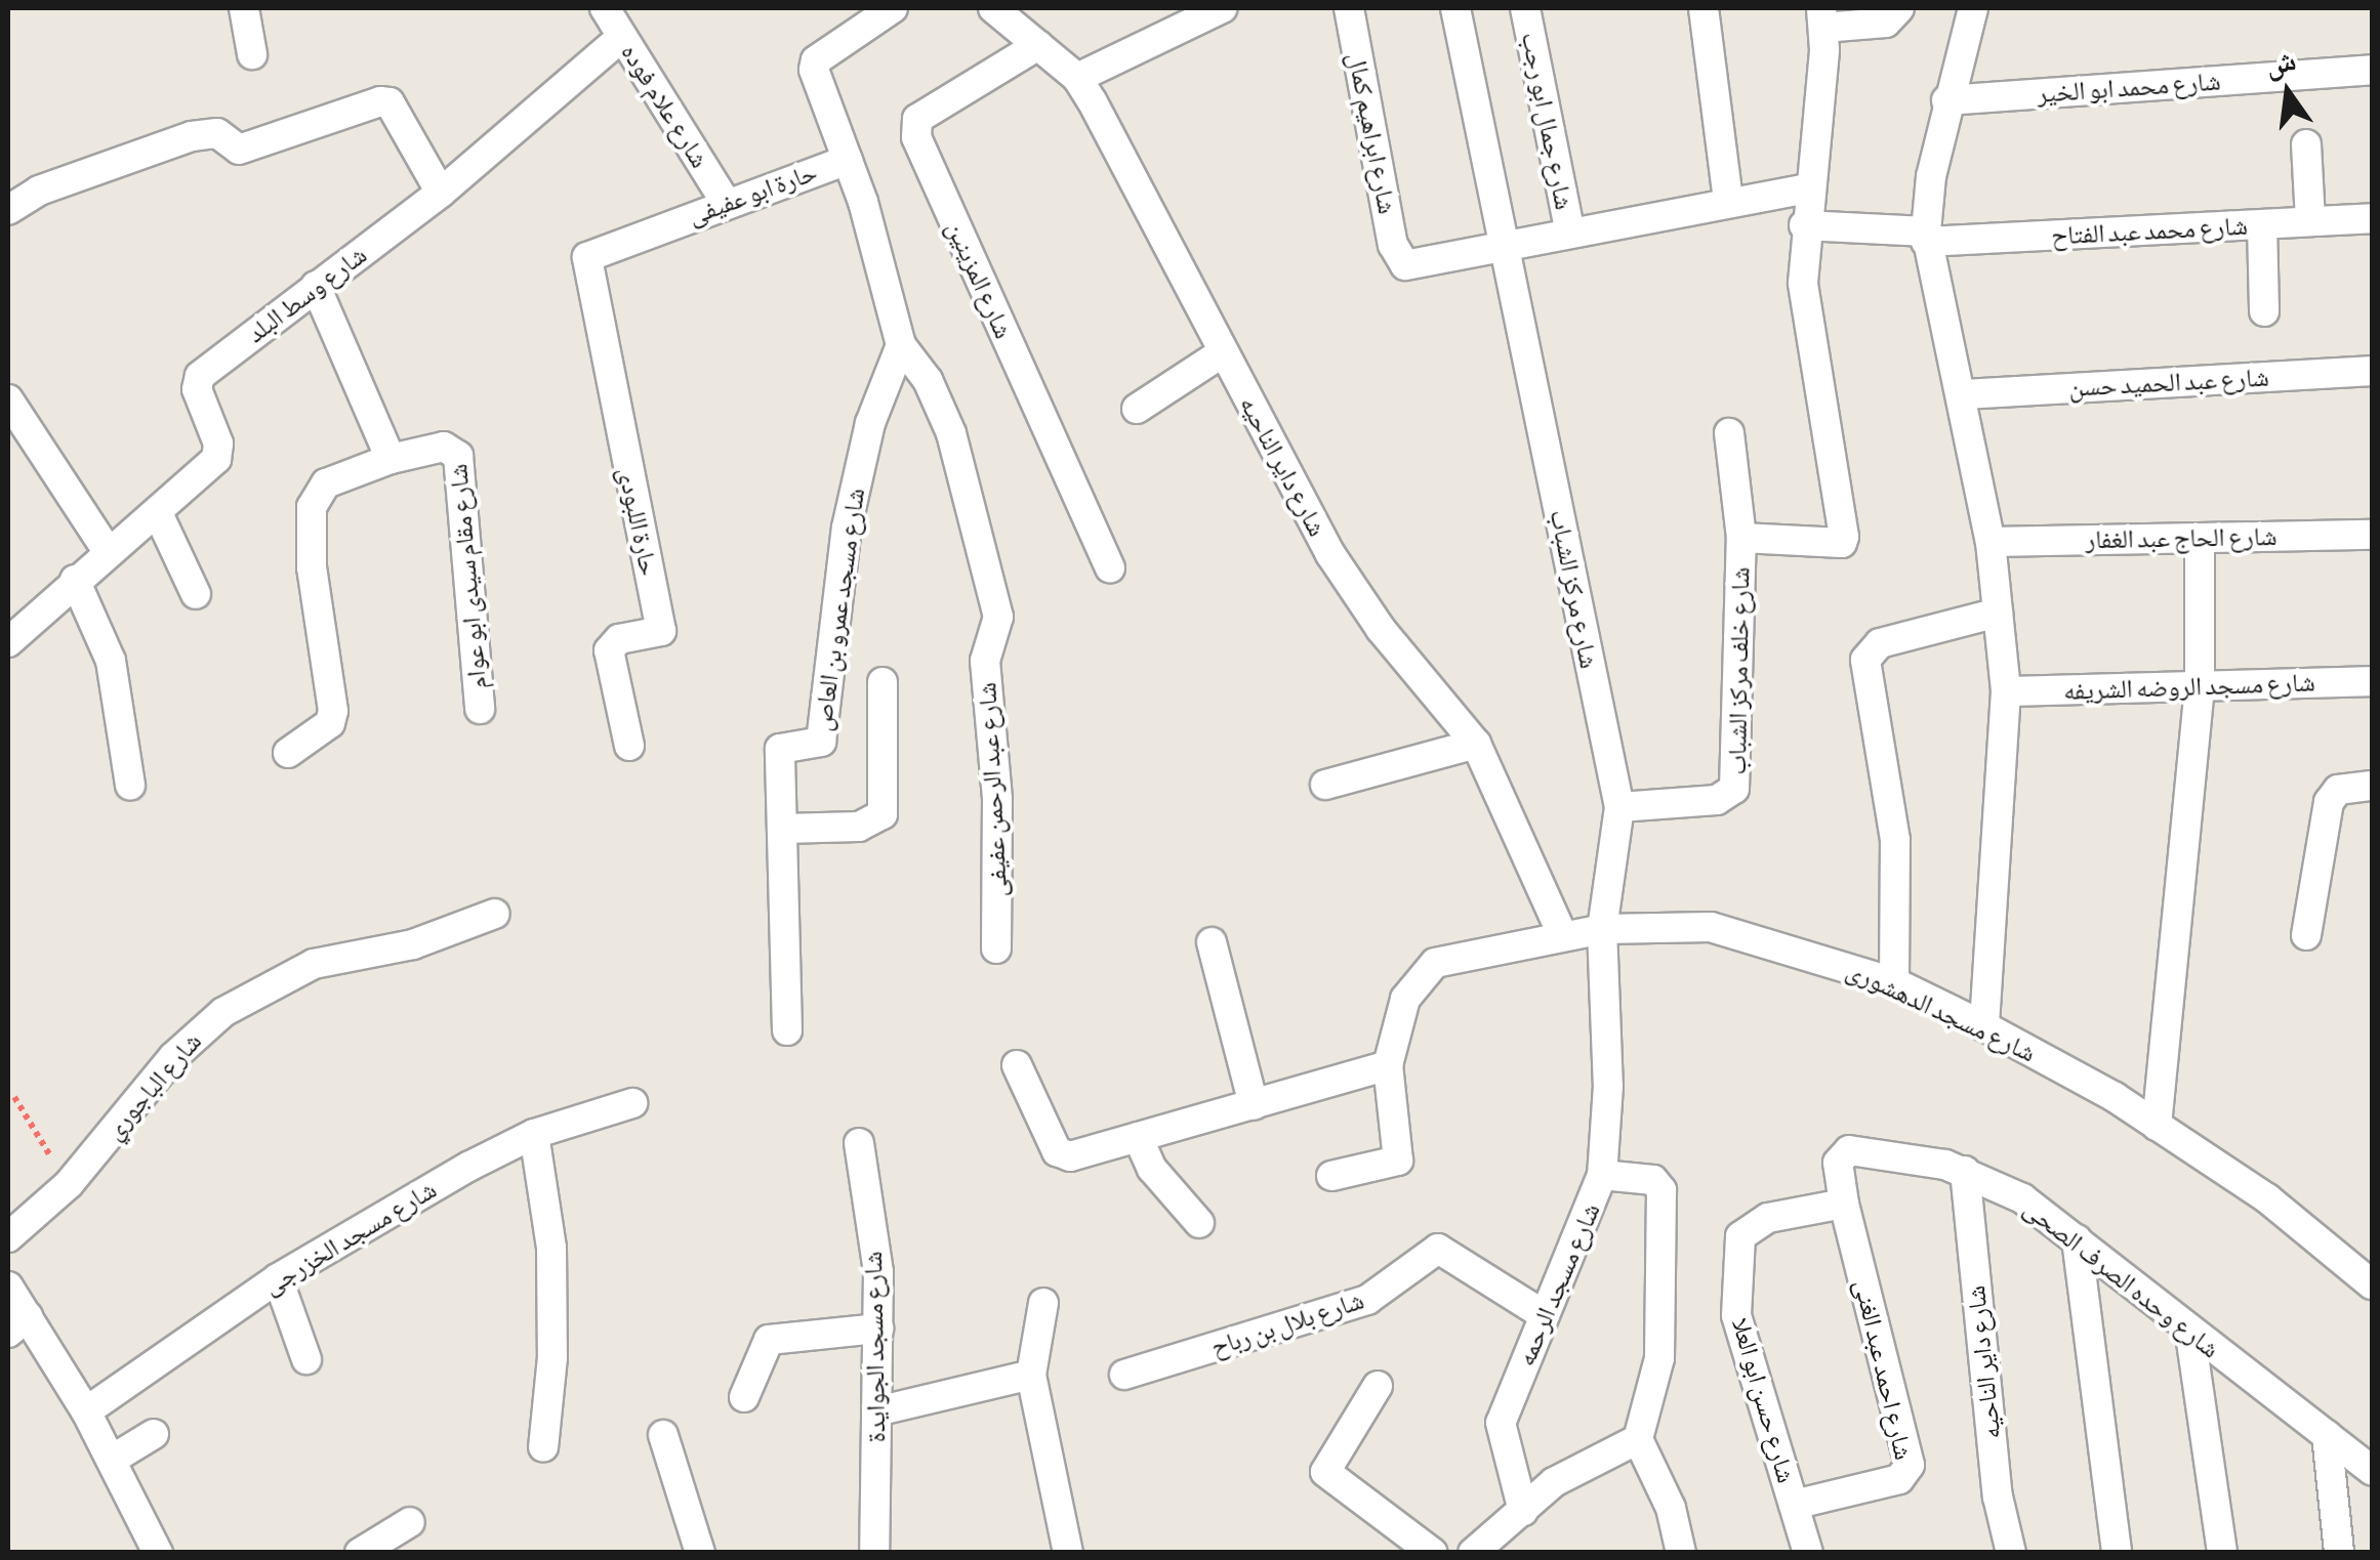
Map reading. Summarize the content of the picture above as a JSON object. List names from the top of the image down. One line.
{"streets":{"street":["شارع محمد ابو الخير","شارع علام فوده","شارع جمال ابو رجب","شارع ابراهيم كمال","حارة ابو عفيفى","شارع محمد عبد الفتاح","شارع المزينين","شارع وسط البلد","شارع عبد الحميد حسن","شارع داير الناحيه","حارة اللبودى","شارع الحاج عبد الغفار","شارع مقام سيدى ابو عوام","شارع مركز الشباب","شارع مسجد عمرو بن العاص","شارع خلف مركز الشباب","شارع مسجد الروضه الشريفه","شارع عبد الرحمن عفيفى","شارع مسجد الدهشورى","شارع الباجوري","شارع مسجد الخزرجى","شارع وحده الصرف الصحى","شارع مسجد الرحمه","شارع بلال بن رباح","شارع مسجد الجوايدة","شارع احمد عبد الغنى","شارع حسن ابو العلا"]},"crossings":[["شارع علام فوده","حارة ابو عفيفى"],["شارع علام فوده","شارع وسط البلد"],["شارع ابراهيم كمال","شارع مركز الشباب"],["حارة ابو عفيفى","حارة اللبودى"],["حارة ابو عفيفى","شارع عبد الرحمن عفيفى"],["شارع المزينين","شارع داير الناحيه"],["شارع داير الناحيه","شارع مسجد الدهشورى"],["شارع داير الناحيه","شارع وحده الصرف الصحى"],["شارع مركز الشباب","شارع خلف مركز الشباب"],["شارع مركز الشباب","شارع مسجد الدهشورى"],["شارع مركز الشباب","شارع مسجد الرحمه"],["شارع مسجد عمرو بن العاص","شارع عبد الرحمن عفيفى"],["شارع مسجد الدهشورى","شارع مسجد الرحمه"],["شارع وحده الصرف الصحى","شارع احمد عبد الغنى"],["شارع مسجد الرحمه","شارع بلال بن رباح"],["شارع احمد عبد الغنى","شارع حسن ابو العلا"]],"north":"top"}
